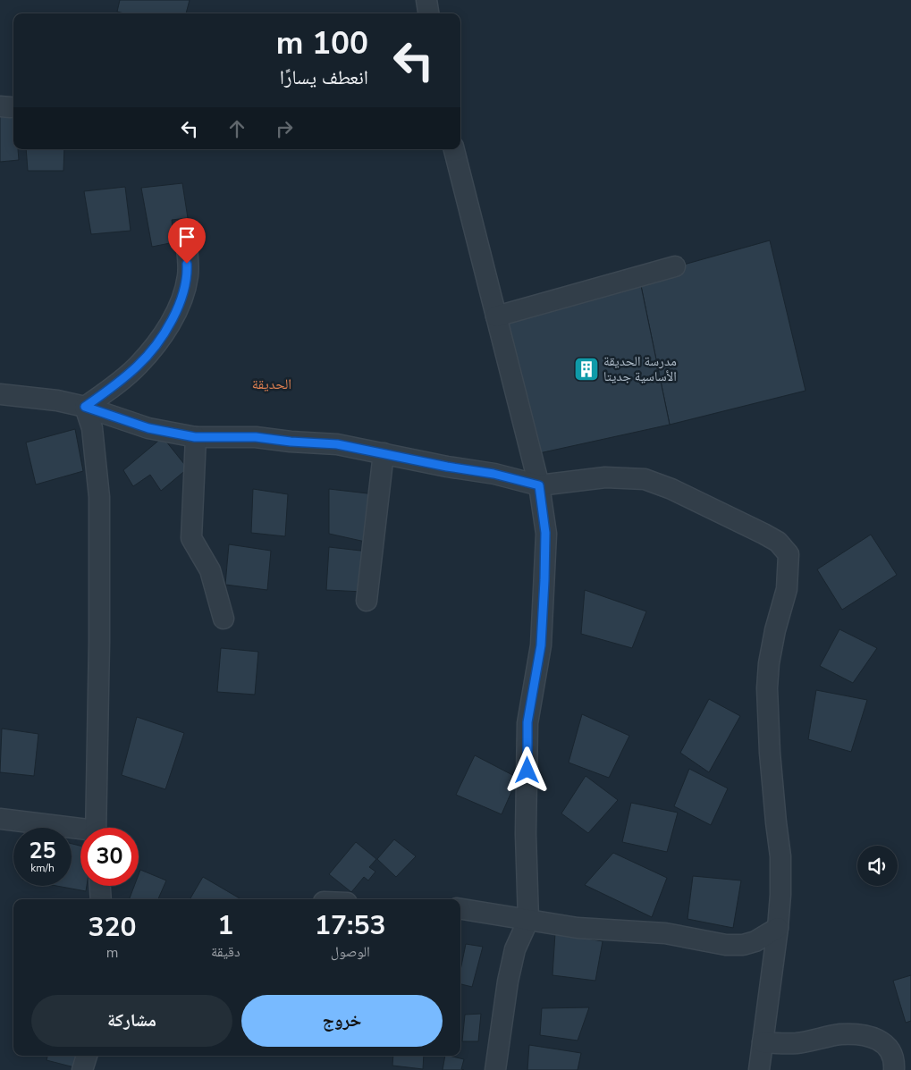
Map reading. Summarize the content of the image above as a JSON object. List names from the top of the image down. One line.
{"districts":["الحديقة"],"places":{"building":["مدرسة الحديقة الأساسية جديتا"]},"page":{"turn":["100 m","انعطف يسارًا"],"speed":"25 km/h","limit":"30","eta":["17:53","الوصول","1","دقيقة","320","m"],"buttons":["خروج","مشاركة"]}}
